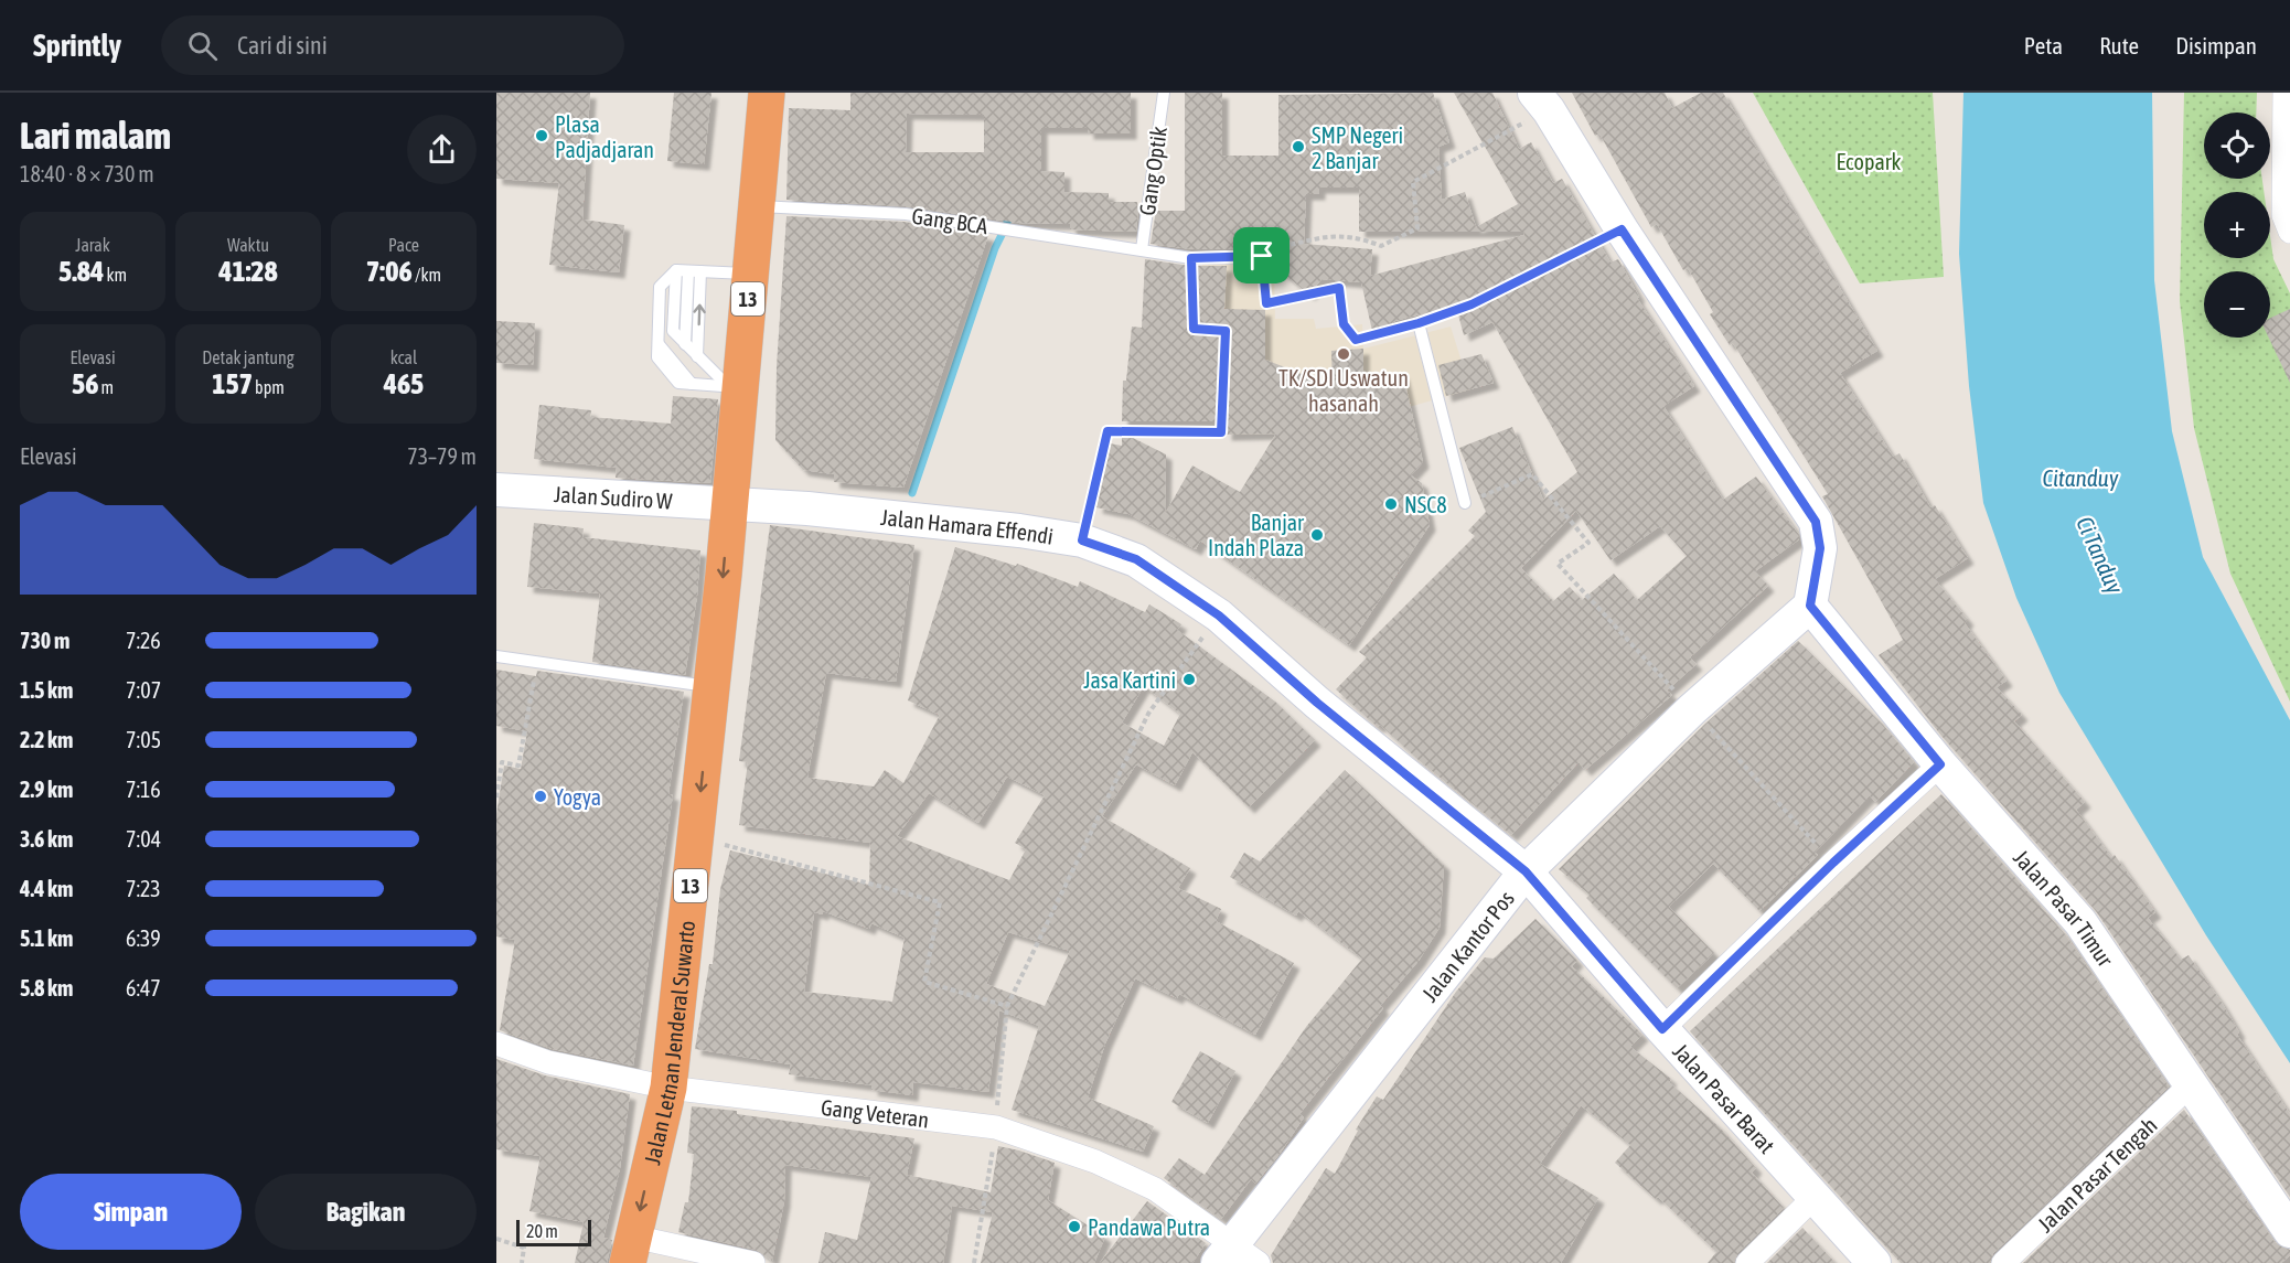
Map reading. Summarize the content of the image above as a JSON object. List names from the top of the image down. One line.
{"streets":{"highway":["13","Jalan Letnan Jenderal Suwarto"],"street":["Jalan Sudiro W","Jalan Hamara Effendi","Jalan Pasar Timur","Jalan Kantor Pos","Jalan Pasar Barat","Gang Veteran","Jalan Pasar Tengah"],"lane":["Gang Optik","Gang BCA"]},"crossings":[["Gang Optik","Gang BCA"],["Gang BCA","13"],["13","Jalan Sudiro W"],["13","Jalan Hamara Effendi"],["13","Jalan Letnan Jenderal Suwarto"],["Jalan Sudiro W","Jalan Hamara Effendi"],["Jalan Sudiro W","Jalan Letnan Jenderal Suwarto"],["Jalan Hamara Effendi","Jalan Kantor Pos"],["Jalan Hamara Effendi","Jalan Letnan Jenderal Suwarto"],["Jalan Hamara Effendi","Jalan Pasar Barat"],["Jalan Pasar Timur","Jalan Kantor Pos"],["Jalan Pasar Timur","Jalan Pasar Tengah"],["Jalan Kantor Pos","Jalan Pasar Barat"],["Jalan Kantor Pos","Gang Veteran"],["Jalan Letnan Jenderal Suwarto","Gang Veteran"]],"one_way":["Jalan Letnan Jenderal Suwarto"],"water":["Citanduy","Ci Tanduy"],"parks":["Ecopark"],"places":["Plasa Padjadjaran","SMP Negeri 2 Banjar","TK/SDI Uswatun hasanah","NSC8","Banjar Indah Plaza","Jasa Kartini","Yogya","Pandawa Putra"],"scale_bar":"20 m","page":{"header":"Sprintly","search":"Cari di sini","nav":["Peta","Rute","Disimpan"],"heading":["Lari malam","18:40 · 8 × 730 m"],"map_buttons":["+","−"],"stats":[["Jarak","5.84 km"],["Waktu","41:28"],["Pace","7:06 /km"],["Elevasi","56 m"],["Detak jantung","157 bpm"],["kcal","465"]],"chart":["Elevasi","73–79 m"],"list":[{"name":"730 m","note":"7:26"},{"name":"1.5 km","note":"7:07"},{"name":"2.2 km","note":"7:05"},{"name":"2.9 km","note":"7:16"},{"name":"3.6 km","note":"7:04"},{"name":"4.4 km","note":"7:23"},{"name":"5.1 km","note":"6:39"},{"name":"5.8 km","note":"6:47"}],"buttons":["Simpan","Bagikan"],"scale":"20 m"}}
